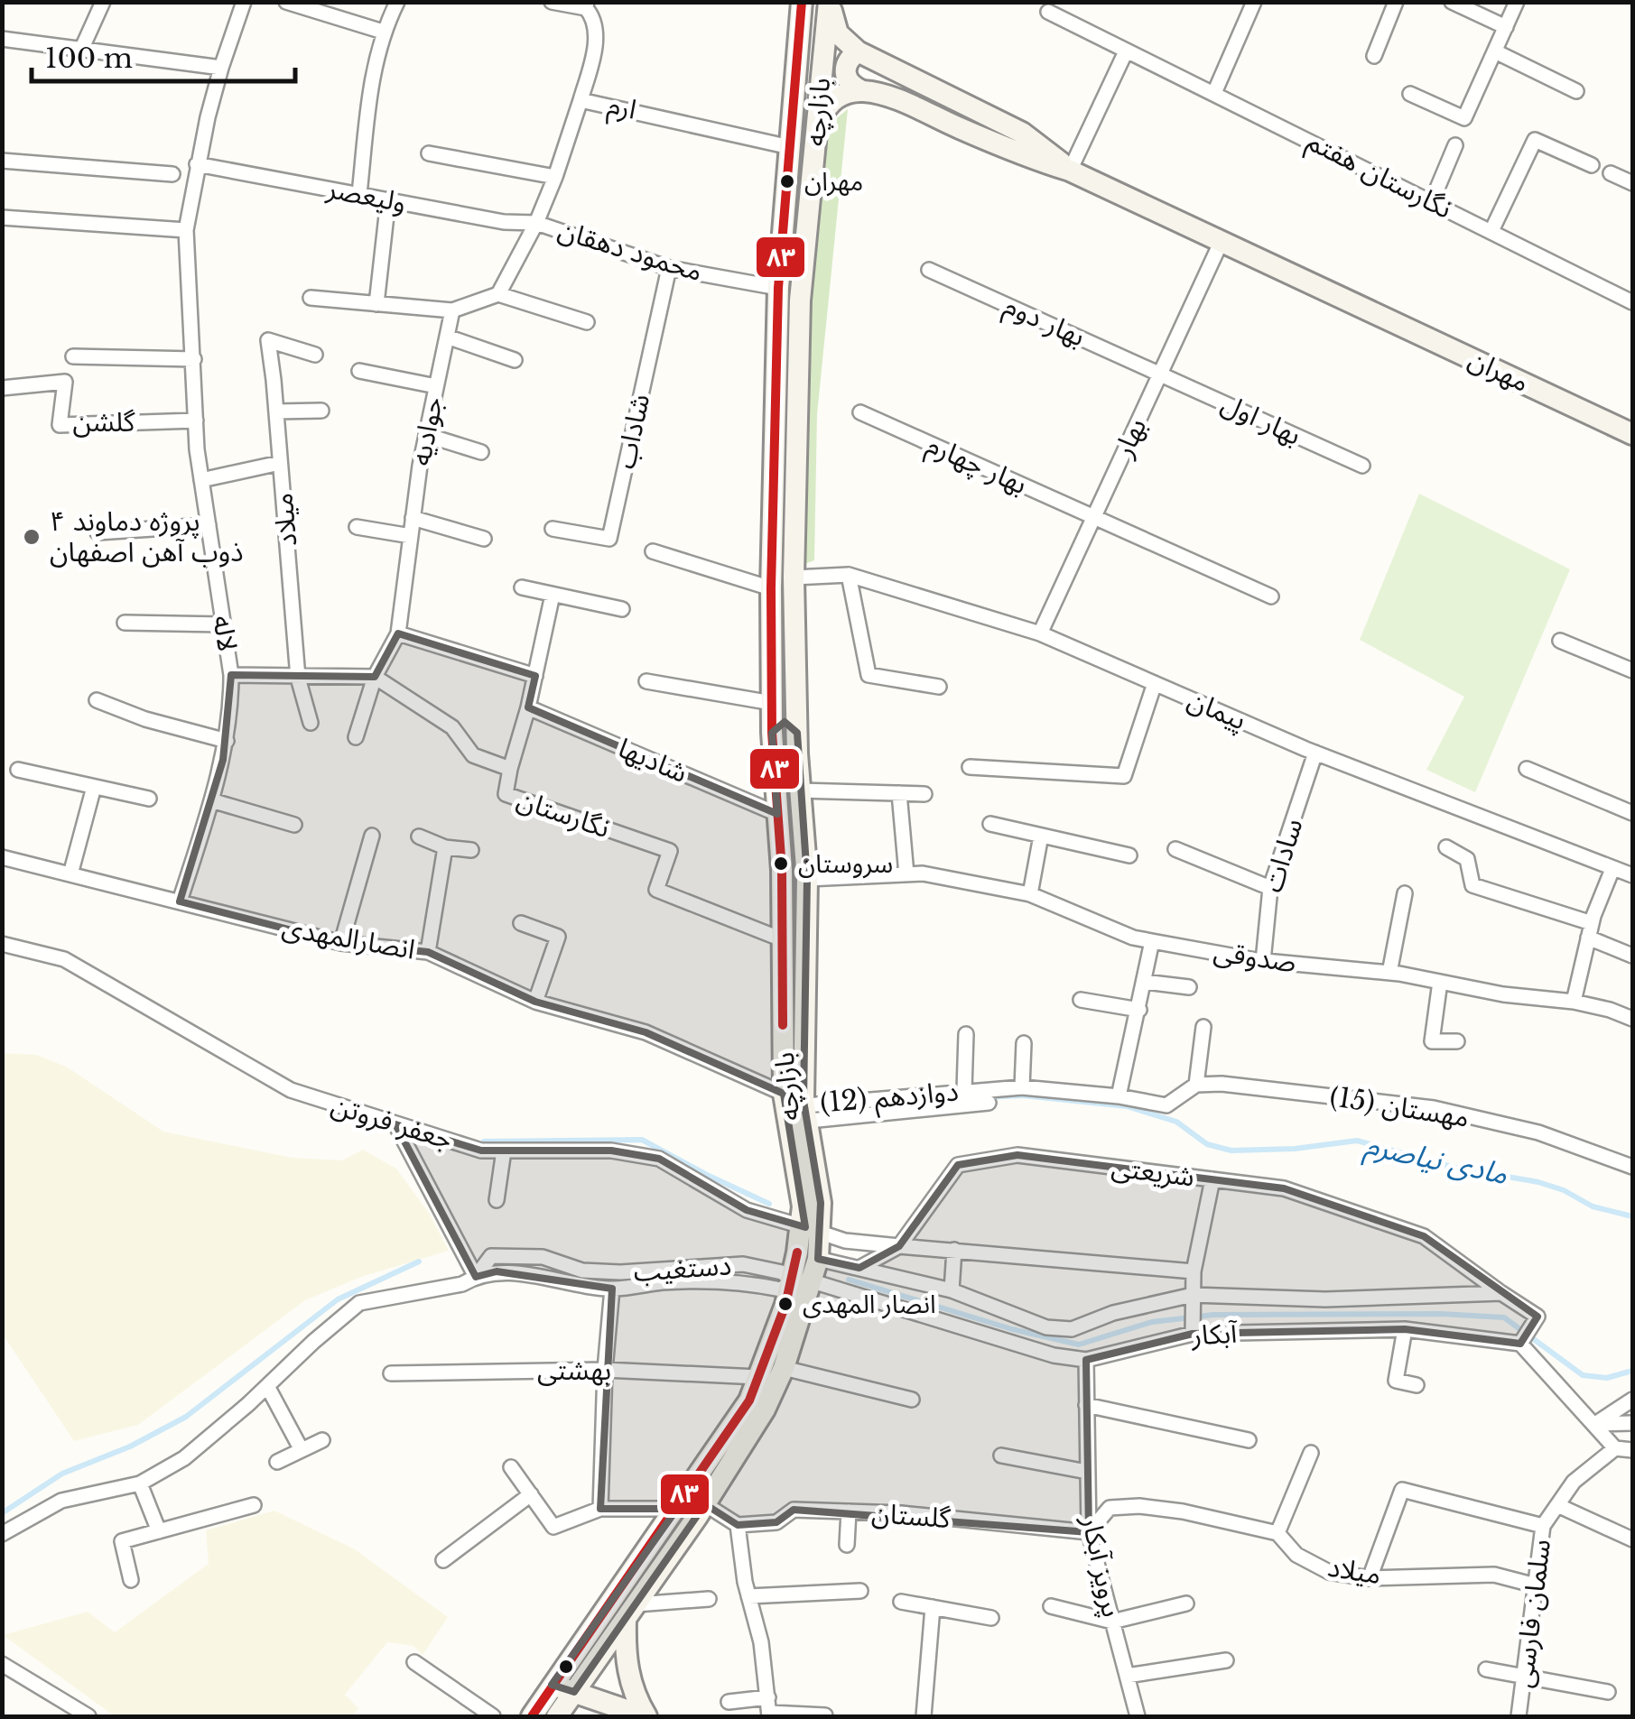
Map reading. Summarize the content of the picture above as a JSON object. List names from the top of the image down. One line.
{"streets":{"main road":["بازارچه","مهران"],"street":["ارم","نگارستان هفتم","ولیعصر","محمود دهقان","بهار دوم","بهار اول","گلشن","جوادیه","شاداب","بهار","بهار چهارم","میلاد","لاله","پیمان","شادیها","نگارستان","سادات","انصارالمهدی","صدوقی","دوازدهم (12)","مهستان (15)","جعفر فروتن","شریعتی","دستغیب","آبکار","بهشتی","گلستان","پرویز آبکار","سلمان فارسی"]},"crossings":[["ارم","بازارچه"],["ارم","ولیعصر"],["ارم","محمود دهقان"],["بازارچه","محمود دهقان"],["بازارچه","مهران"],["بازارچه","پیمان"],["بازارچه","شادیها"],["بازارچه","نگارستان"],["بازارچه","انصارالمهدی"],["بازارچه","صدوقی"],["بازارچه","دوازدهم (12)"],["بازارچه","جعفر فروتن"],["بازارچه","دستغیب"],["بازارچه","آبکار"],["بازارچه","بهشتی"],["ولیعصر","محمود دهقان"],["ولیعصر","لاله"],["محمود دهقان","شاداب"],["بهار دوم","بهار اول"],["بهار دوم","بهار"],["مهران","بهار"],["بهار اول","بهار"],["گلشن","لاله"],["جوادیه","نگارستان"],["بهار","بهار چهارم"],["بهار","پیمان"],["میلاد","گلستان"],["میلاد","پرویز آبکار"],["میلاد","سلمان فارسی"],["لاله","انصارالمهدی"],["پیمان","سادات"],["سادات","صدوقی"],["دوازدهم (12)","مهستان (15)"],["شریعتی","آبکار"],["دستغیب","آبکار"],["آبکار","پرویز آبکار"],["گلستان","پرویز آبکار"]],"water":["مادی نیاصرم"],"places":["مهران","پروژه دماوند ۴ ذوب آهن اصفهان","سروستان","انصار المهدی"],"lines":["transit line ۸۳"],"scale_bar":"100 m"}
